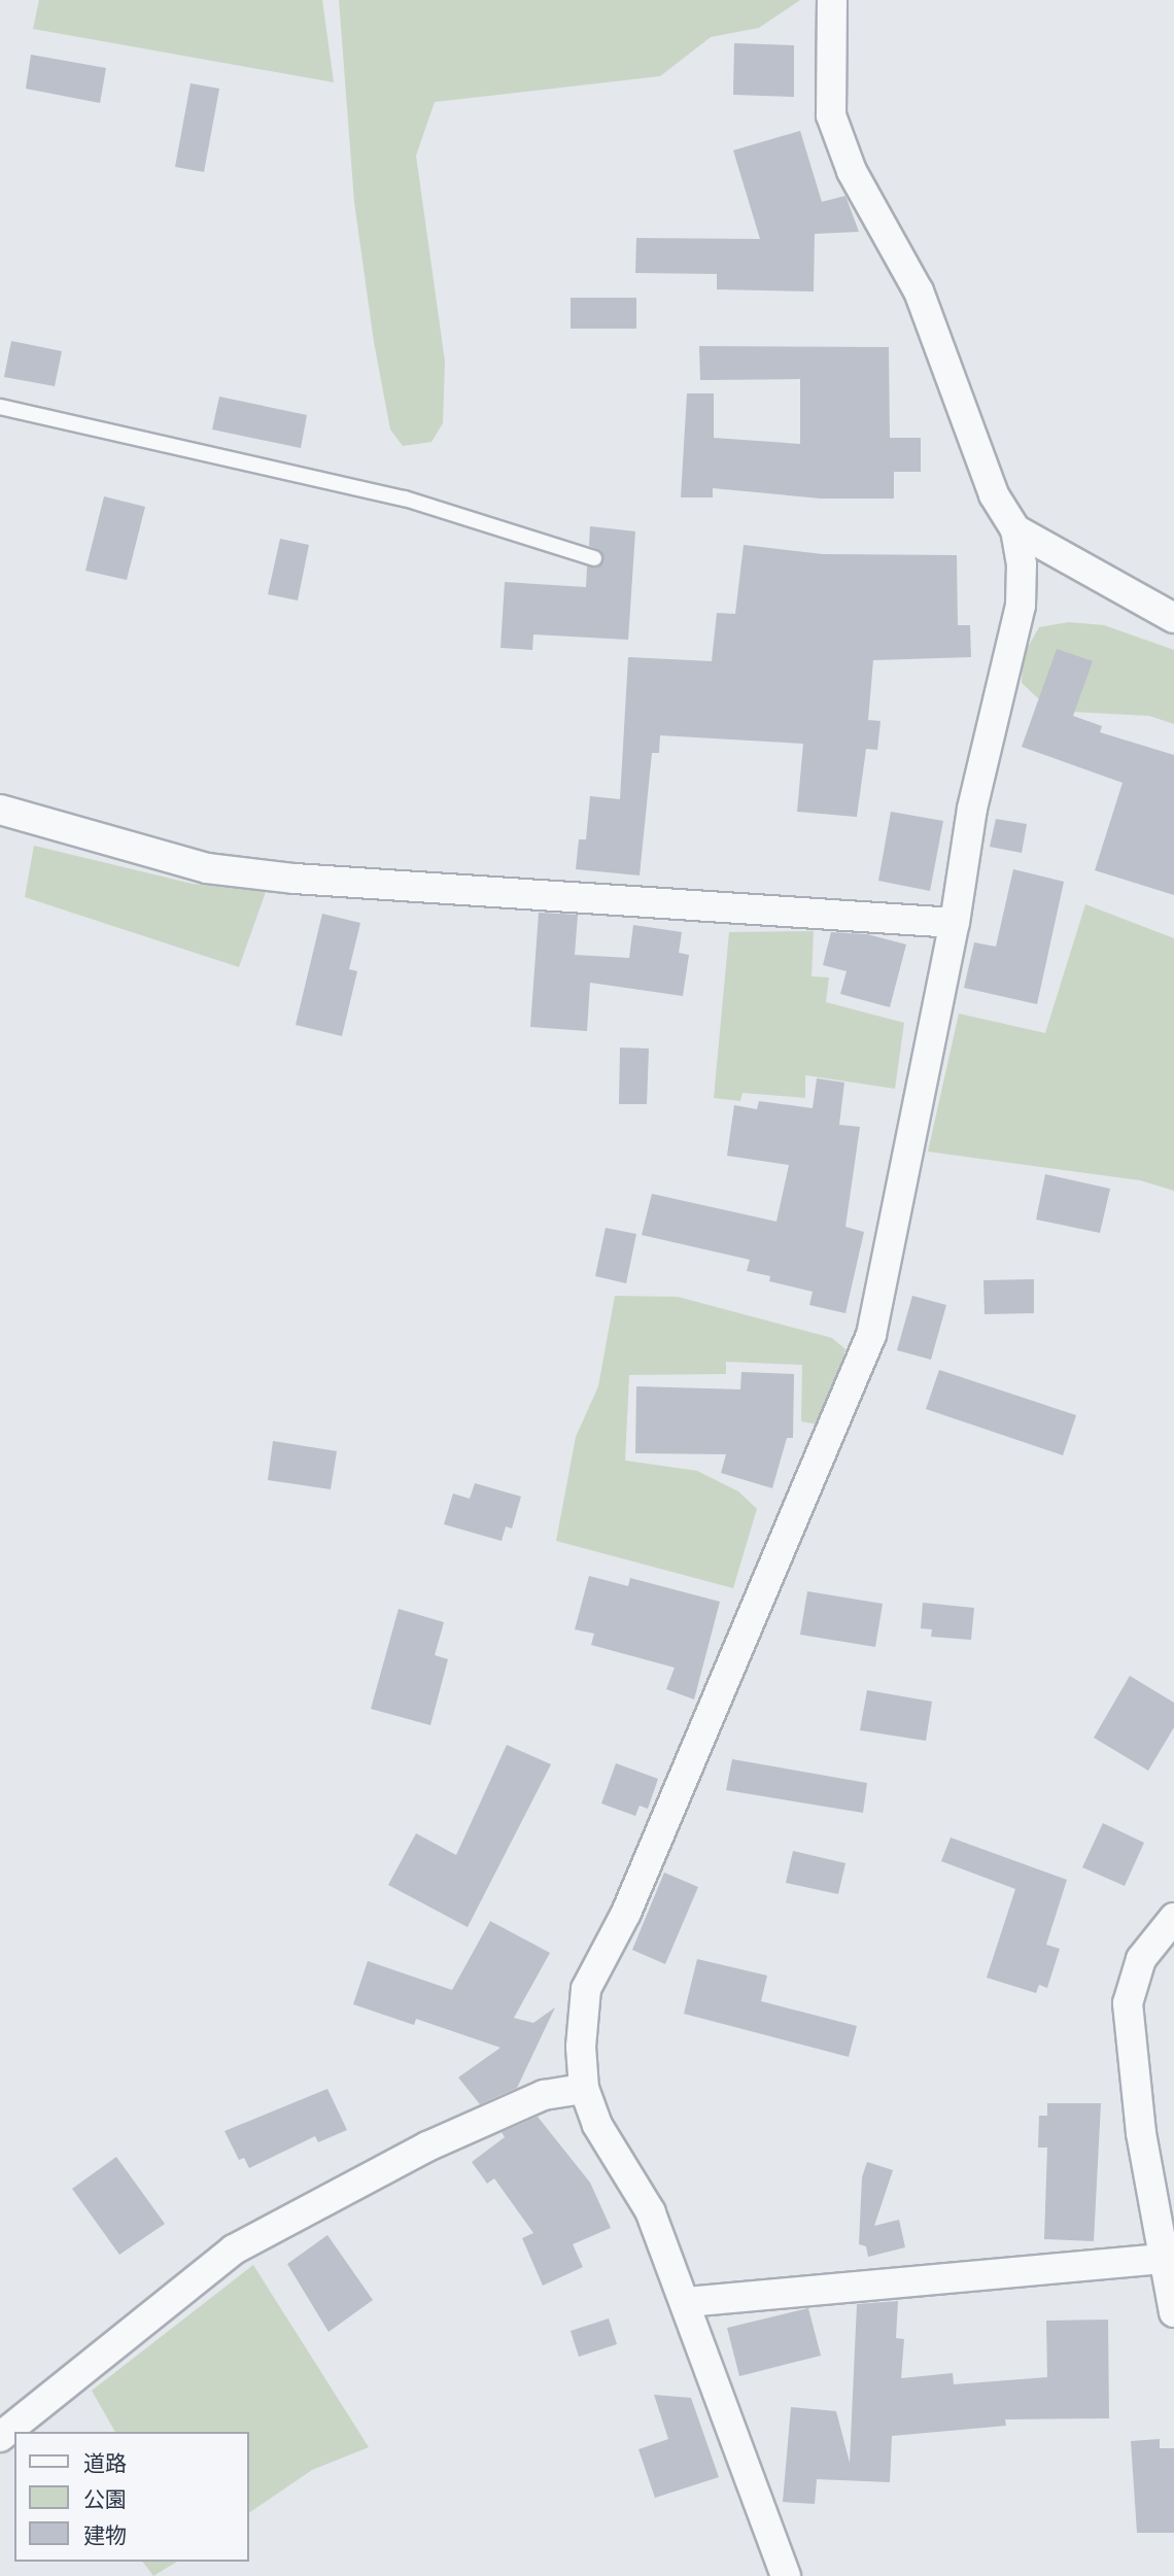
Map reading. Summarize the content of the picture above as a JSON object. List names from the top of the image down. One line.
{"legend":["道路","公園","建物"]}
